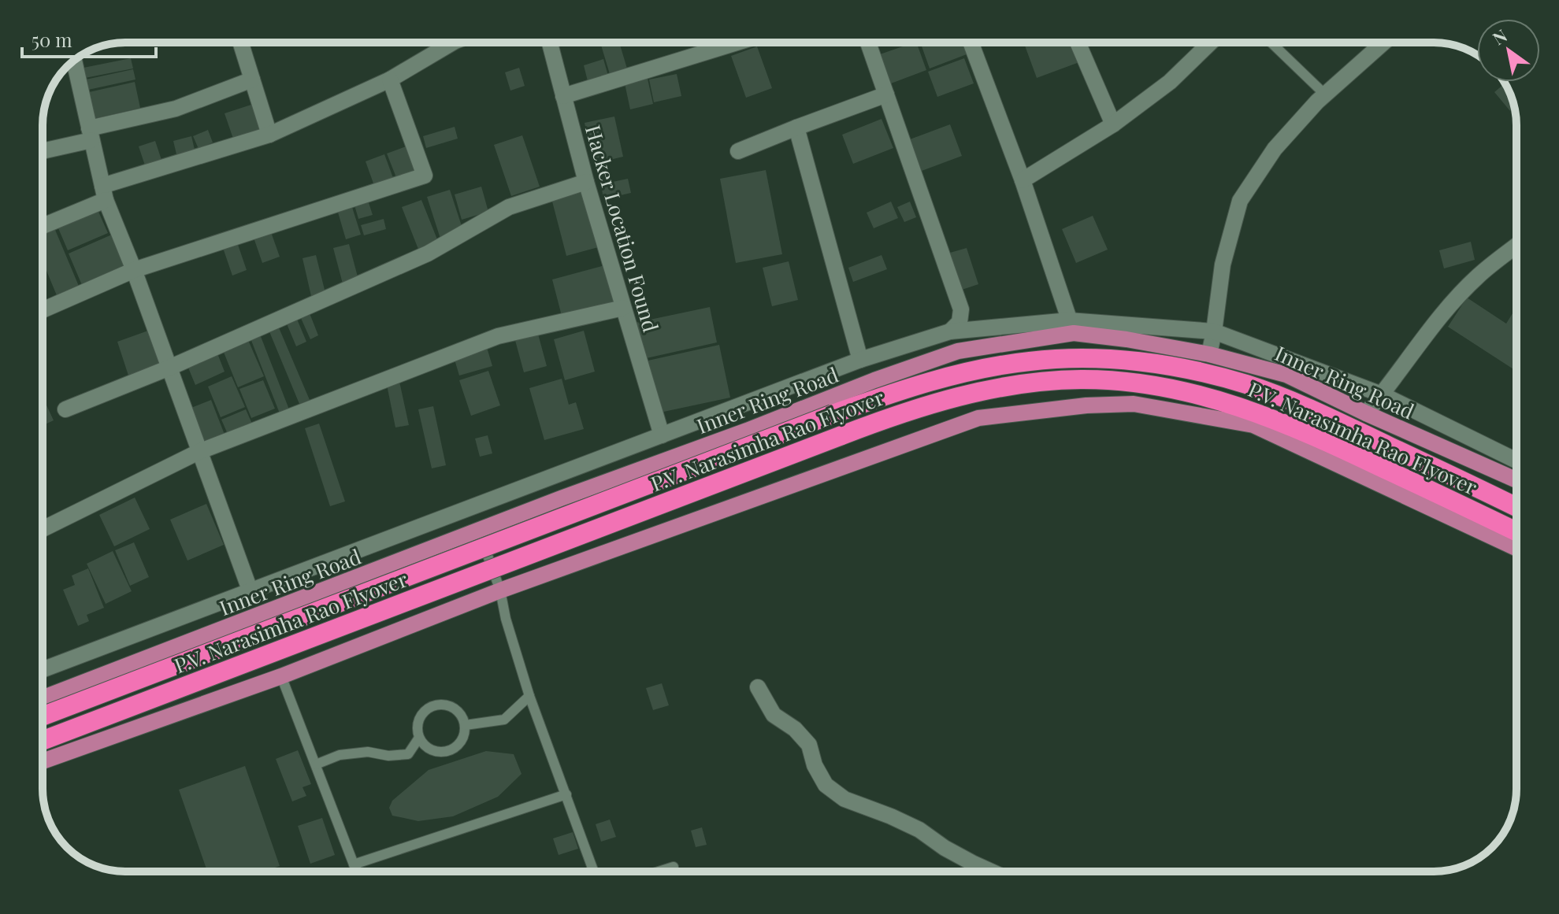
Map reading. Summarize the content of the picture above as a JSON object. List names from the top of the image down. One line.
{"streets":{"highway":["P.V. Narasimha Rao Flyover"],"main road":["Inner Ring Road"],"street":["Hacker Location Found"]},"scale_bar":"50 m","north":"top left"}
